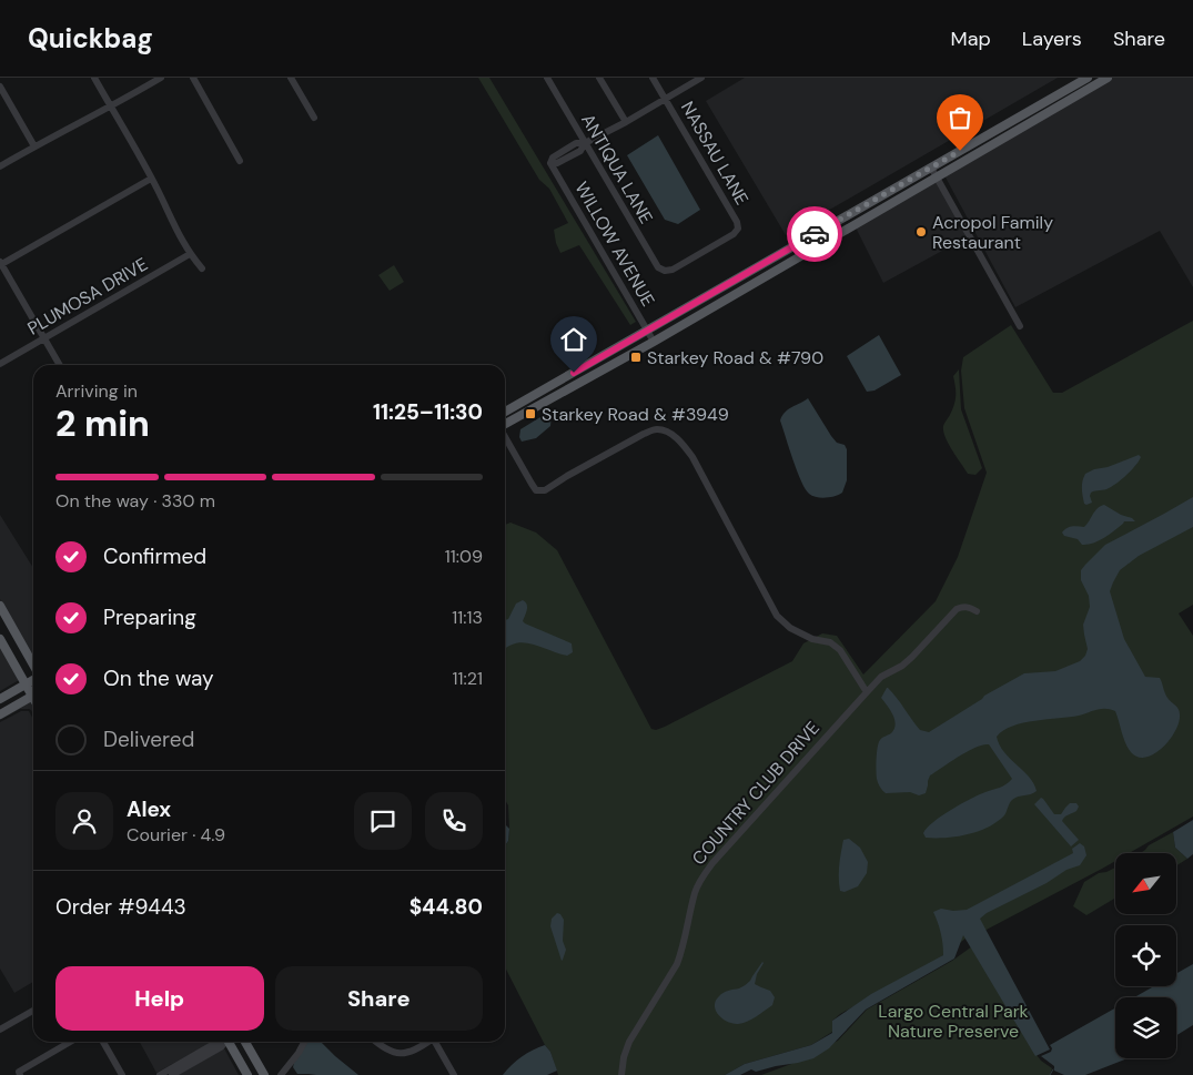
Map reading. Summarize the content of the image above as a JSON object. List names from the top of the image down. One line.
{"streets":{"street":["NASSAU LANE","ANTIQUA LANE","WILLOW AVENUE","PLUMOSA DRIVE","COUNTRY CLUB DRIVE"]},"crossings":[["NASSAU LANE","ANTIQUA LANE"],["ANTIQUA LANE","WILLOW AVENUE"]],"parks":["Largo Central Park Nature Preserve"],"places":{"other":["Acropol Family Restaurant"],"transit":["Starkey Road & #790","Starkey Road & #3949"]},"north":"bottom left","page":{"header":"Quickbag","nav":["Map","Layers","Share"],"heading":["2 min","Arriving in","11:25–11:30"],"panel":["Alex","Courier · 4.9","Order #9443","$44.80"],"bar":"On the way · 330 m","list":[["Confirmed","11:09"],["Preparing","11:13"],["On the way","11:21"],"Delivered"],"buttons":["Help","Share"]}}
